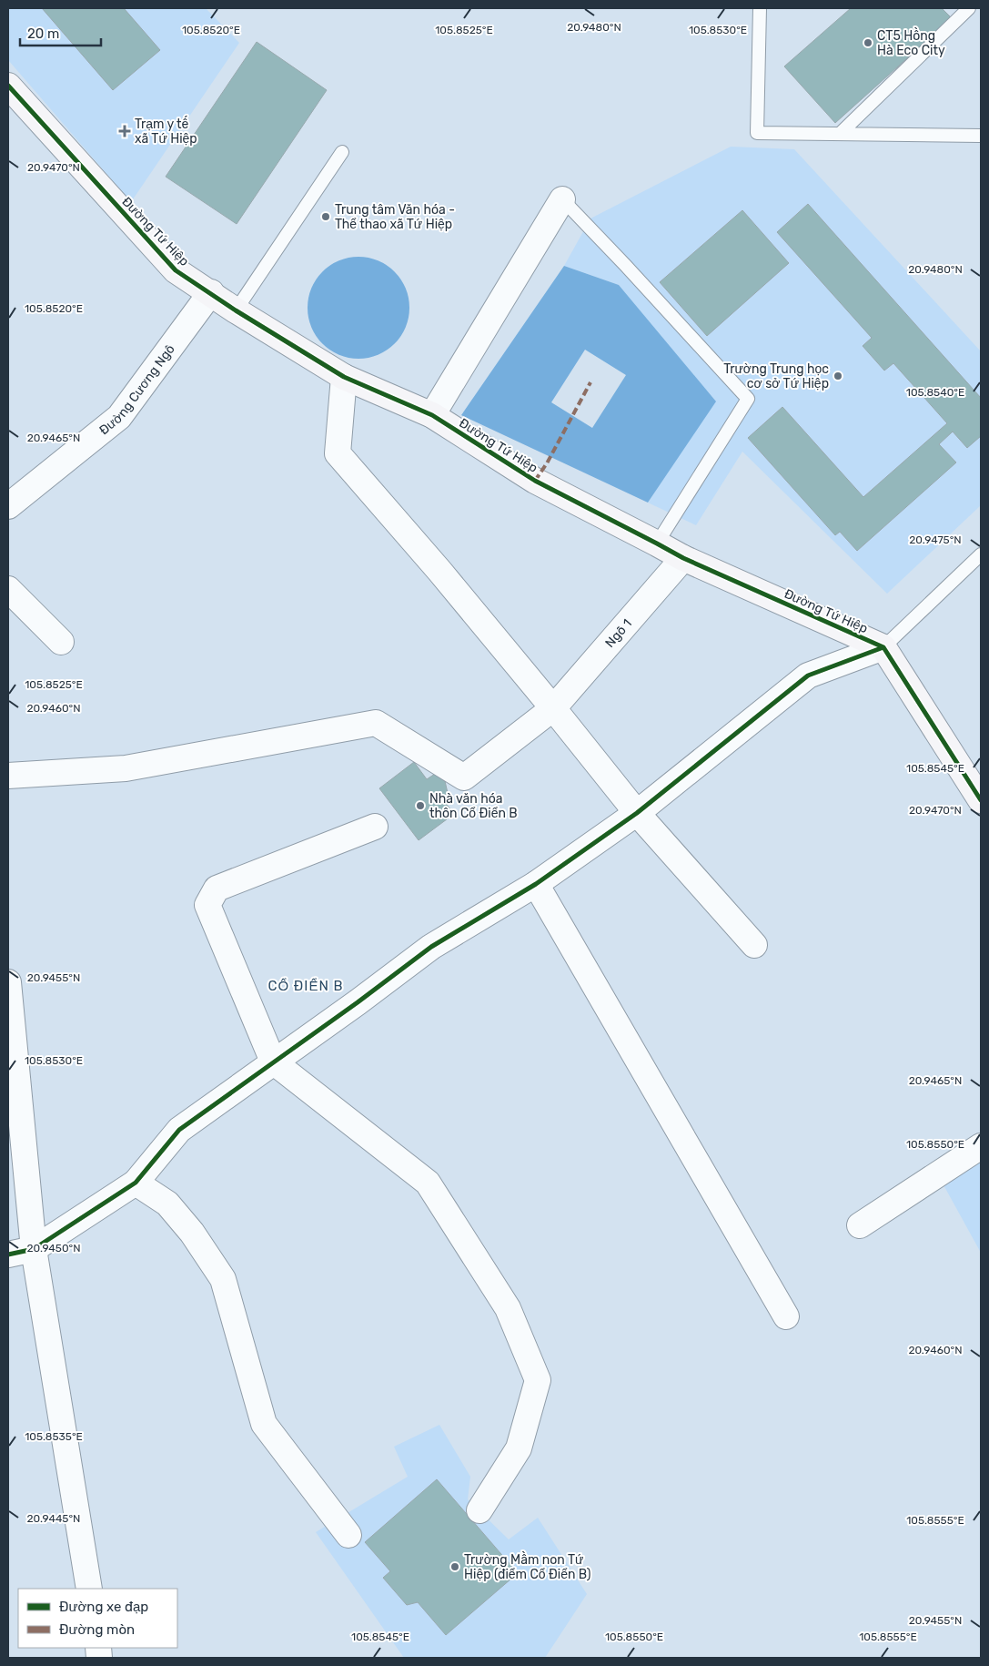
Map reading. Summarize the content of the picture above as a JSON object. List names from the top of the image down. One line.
{"streets":{"street":["Đường Tứ Hiệp","Đường Cương Ngô","Ngõ 1"]},"crossings":[["Đường Tứ Hiệp","Đường Cương Ngô"],["Đường Tứ Hiệp","Ngõ 1"]],"districts":["CỔ ĐIỂN B"],"places":{"other":["CT5 Hồng Hà Eco City","Trung tâm Văn hóa - Thể thao xã Tứ Hiệp","Trường Trung học cơ sở Tứ Hiệp","Nhà văn hóa thôn Cổ Điển B","Trường Mầm non Tứ Hiệp (điểm Cổ Điển B)"],"health":["Trạm y tế xã Tứ Hiệp"]},"legend":["Đường xe đạp","Đường mòn"],"scale_bar":"20 m","coordinates":["20.9480°N","105.8520°E","105.8525°E","105.8530°E","20.9470°N","105.8540°E","20.9465°N","20.9475°N","20.9460°N","105.8545°E","20.9455°N","105.8550°E","20.9450°N","105.8535°E","20.9445°N","105.8555°E"]}
